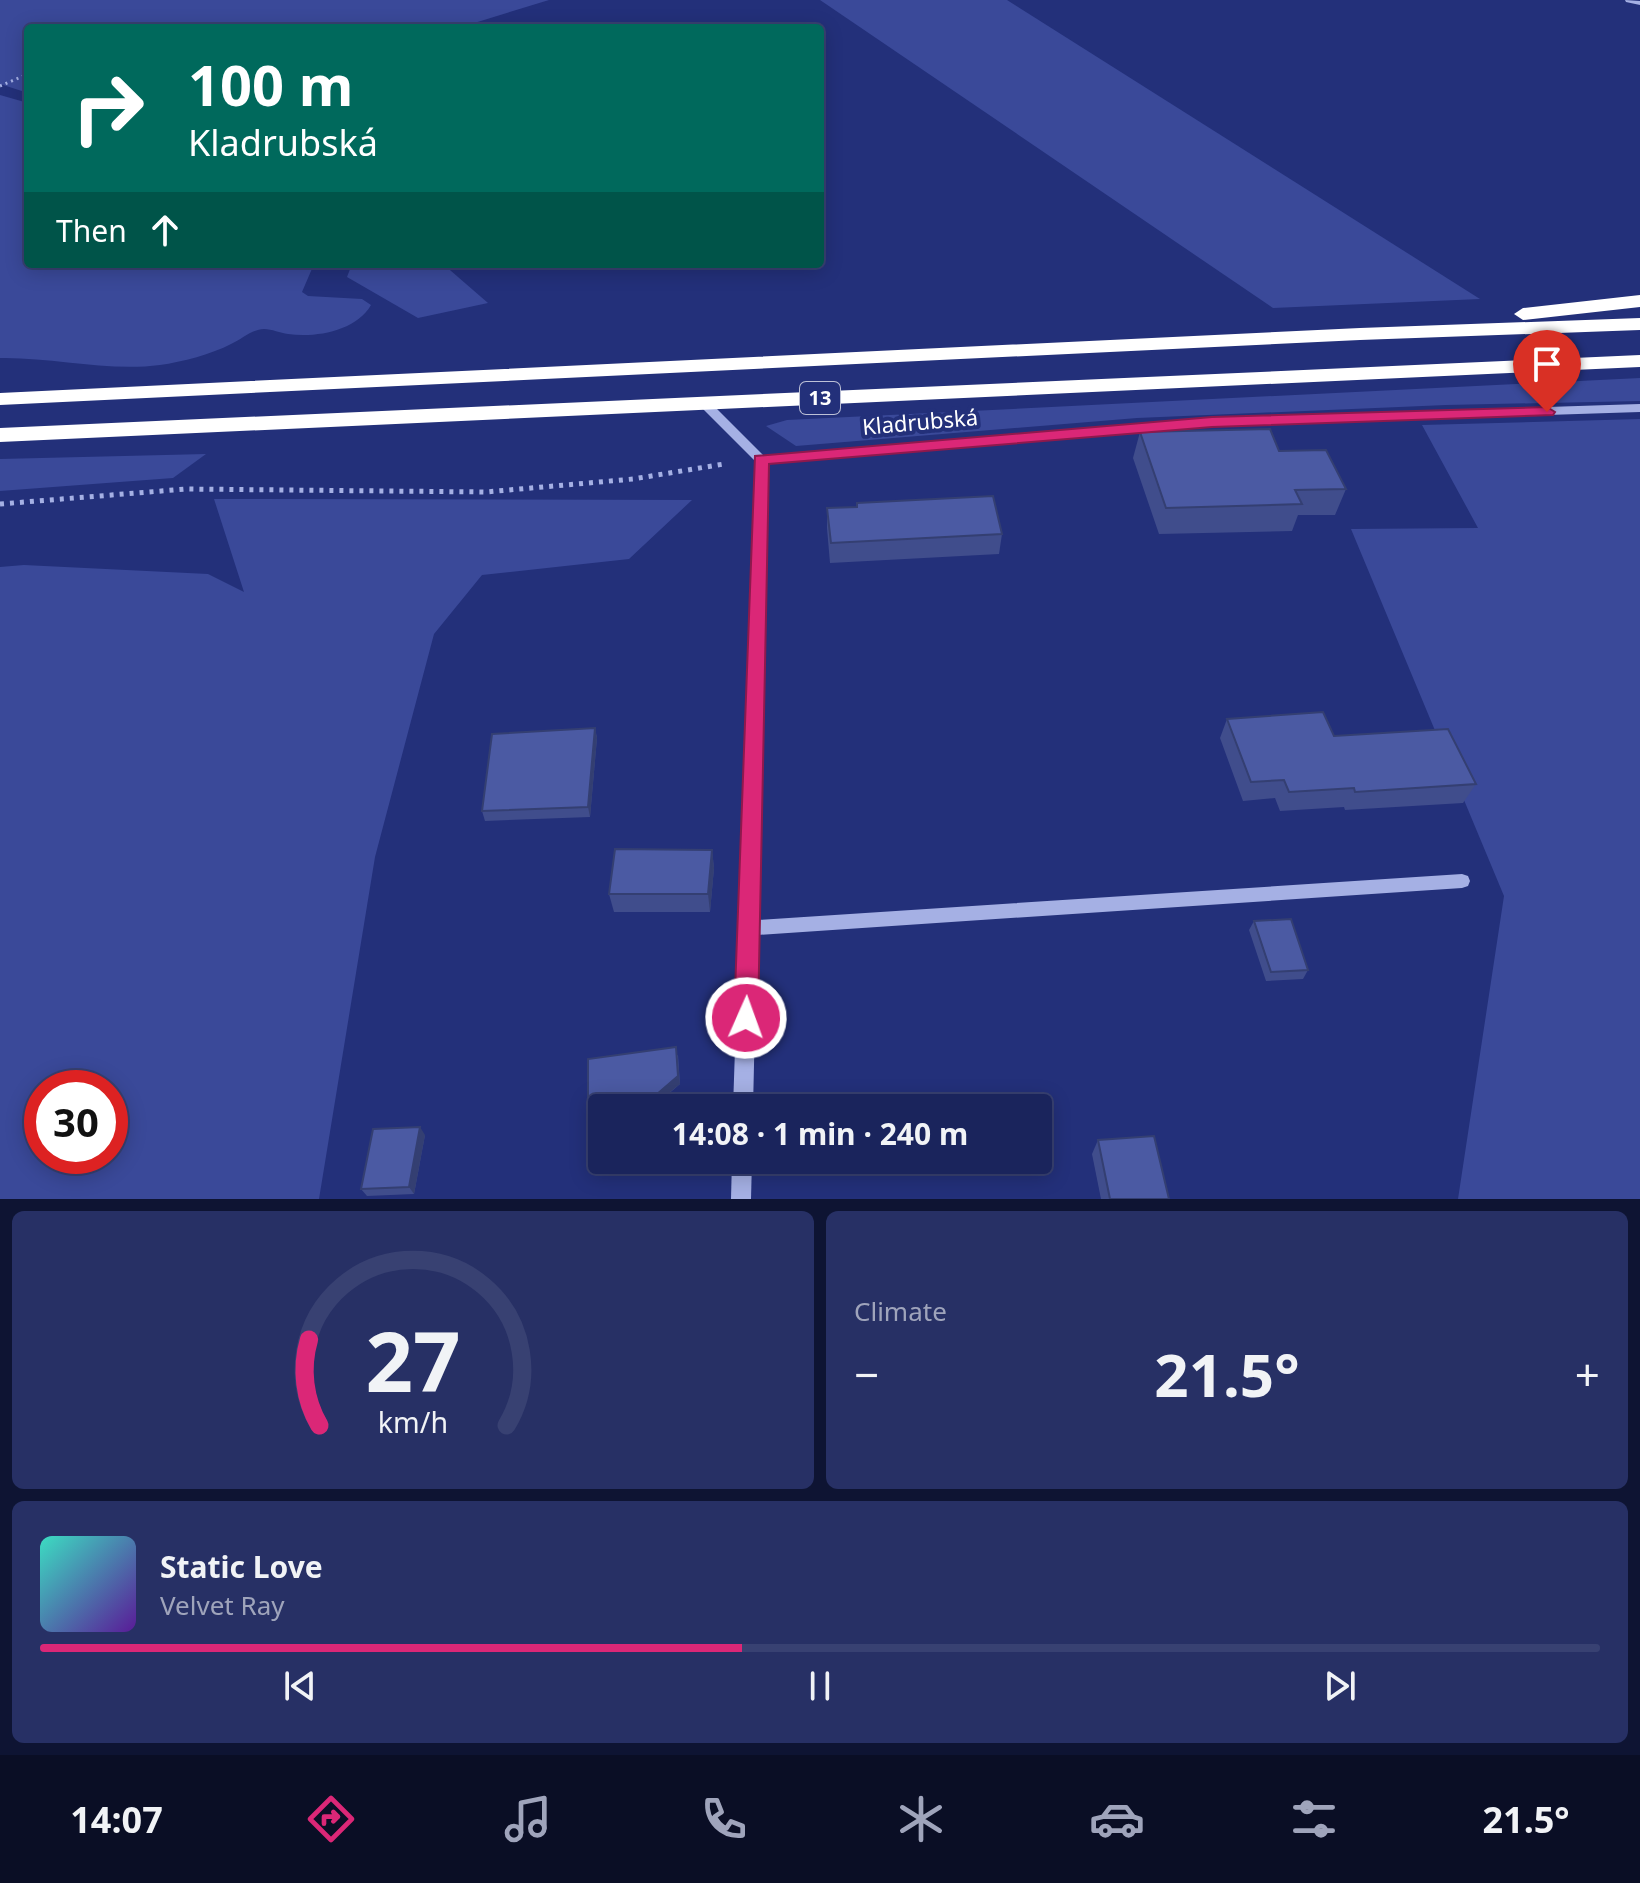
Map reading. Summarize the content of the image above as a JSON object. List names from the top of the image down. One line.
{"streets":{"highway":["13"],"street":["Kladrubská"]},"page":{"turn":["100 m","Kladrubská"],"then":"Then","limit":"30","trip":"14:08 · 1 min · 240 m","tile":"Climate","heat":["−","21.5°","+"],"song":["Static Love","Velvet Ray"],"tabs":["14:07","21.5°"],"gauge":["27","km/h"]}}
